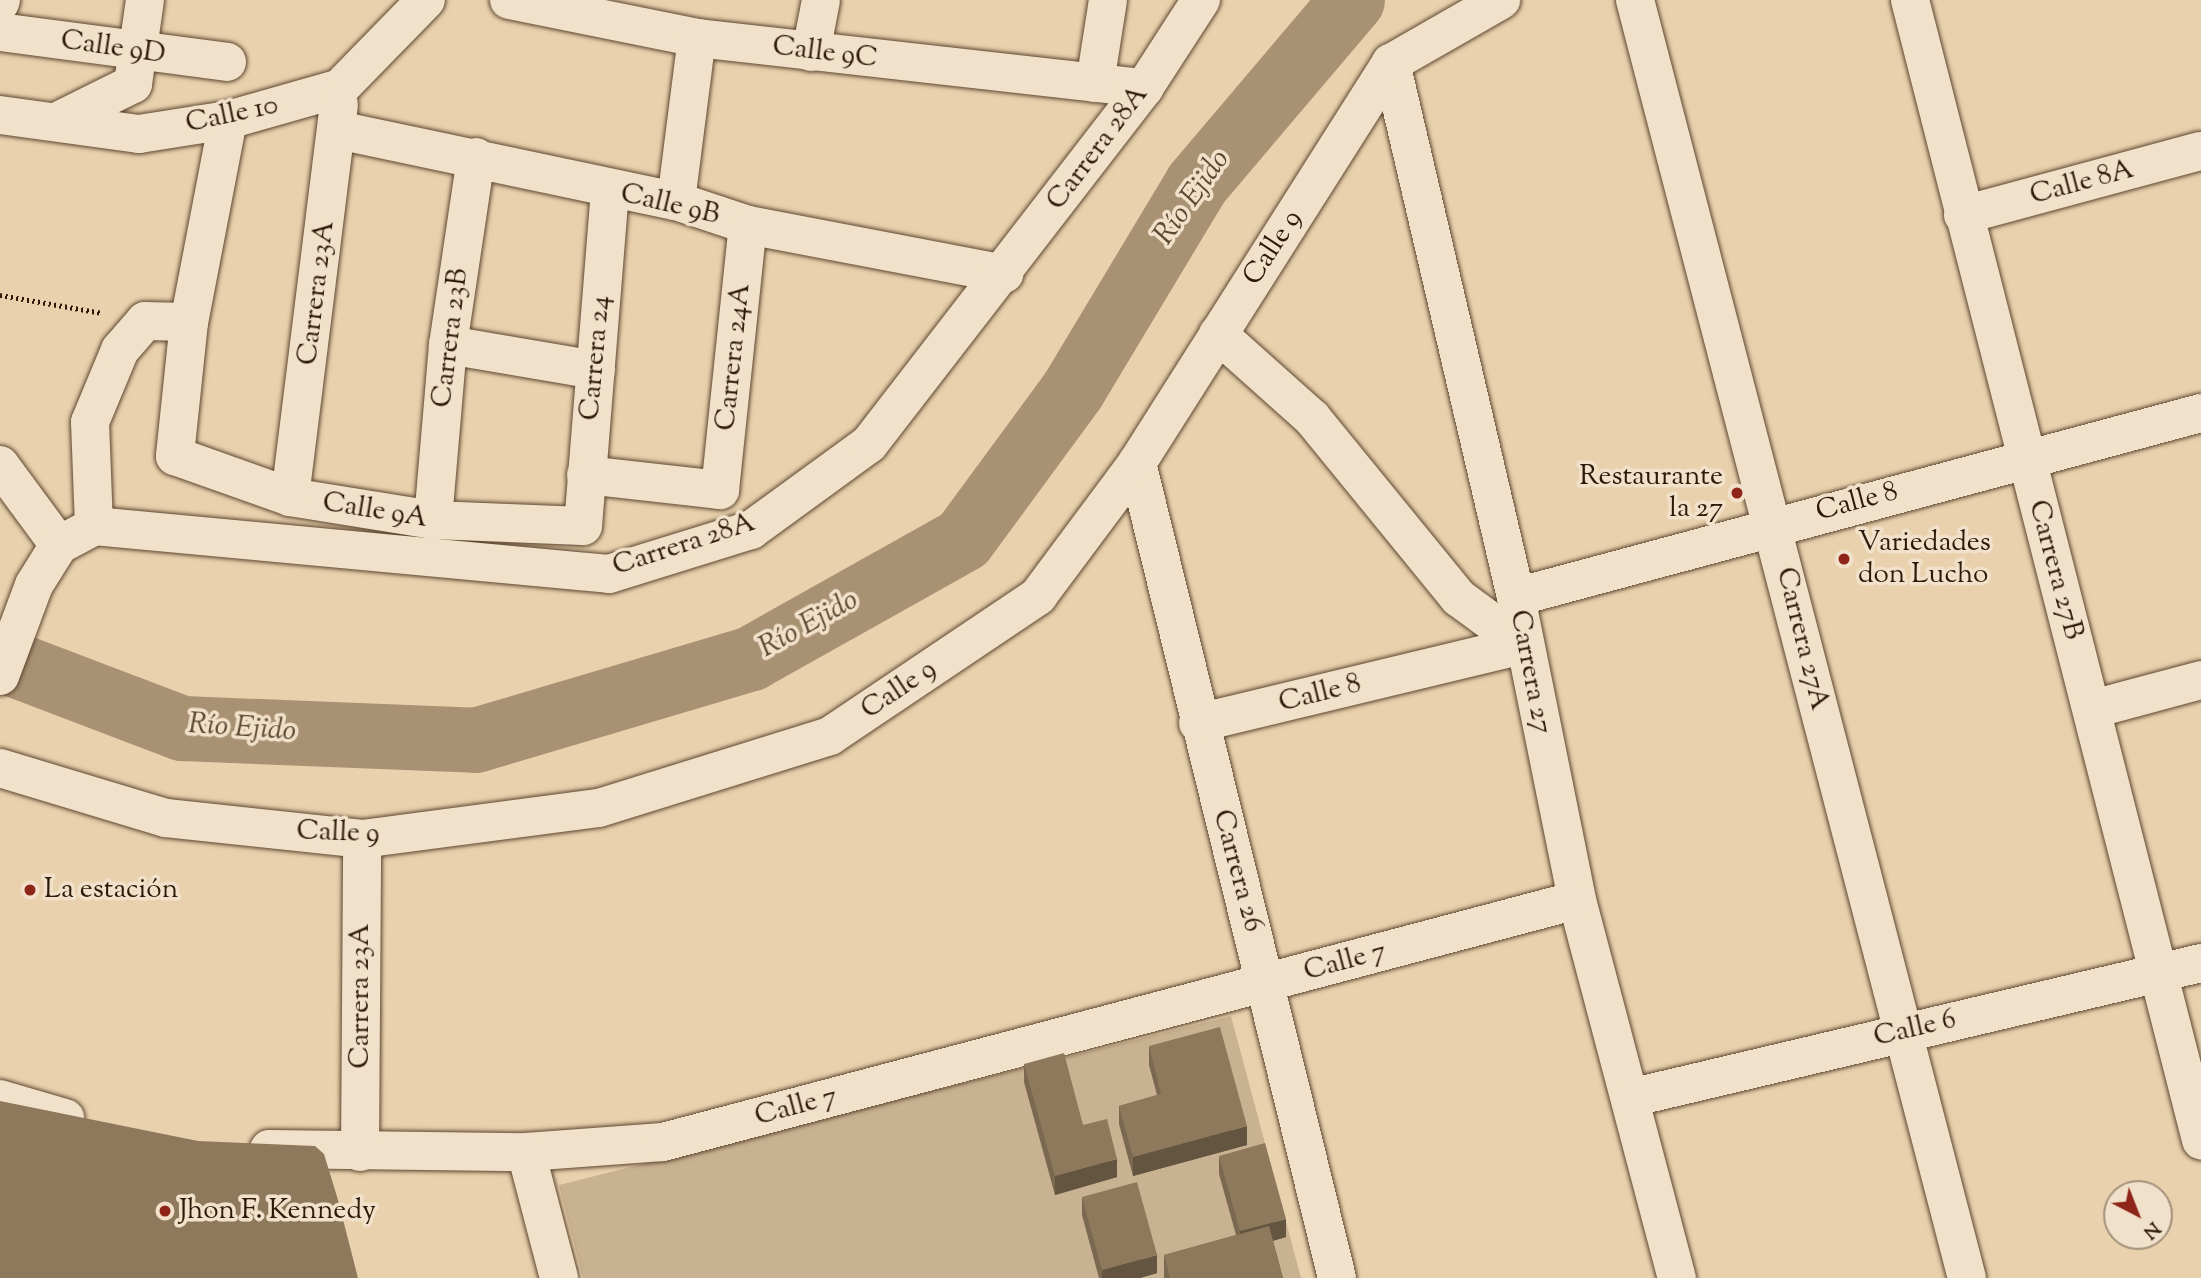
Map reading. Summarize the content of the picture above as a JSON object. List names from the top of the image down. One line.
{"streets":{"street":["Calle 9D","Calle 9C","Calle 10","Carrera 28A","Calle 8A","Calle 9B","Calle 9","Carrera 23A","Carrera 23B","Carrera 24A","Carrera 24","Calle 8","Calle 9A","Carrera 27B","Carrera 27A","Carrera 27","Carrera 26","Calle 7","Calle 6"]},"crossings":[["Calle 9C","Carrera 28A"],["Calle 10","Carrera 23A"],["Carrera 28A","Calle 9B"],["Calle 8A","Carrera 27B"],["Calle 9B","Carrera 23A"],["Calle 9B","Carrera 23B"],["Calle 9B","Carrera 24A"],["Calle 9B","Carrera 24"],["Calle 9","Carrera 23A"],["Calle 9","Carrera 27"],["Calle 9","Carrera 26"],["Carrera 23A","Calle 9A"],["Carrera 23A","Calle 7"],["Carrera 23B","Calle 9A"],["Carrera 24A","Carrera 24"],["Carrera 24","Calle 9A"],["Calle 8","Carrera 27B"],["Calle 8","Carrera 27A"],["Calle 8","Carrera 27"],["Calle 8","Carrera 26"],["Carrera 27B","Calle 6"],["Carrera 27A","Calle 6"],["Carrera 27","Calle 7"],["Carrera 27","Calle 6"],["Carrera 26","Calle 7"]],"water":["Río Ejido"],"places":["Restaurante la 27","Variedades don Lucho","La estación","Jhon F. Kennedy"],"north":"bottom right"}
